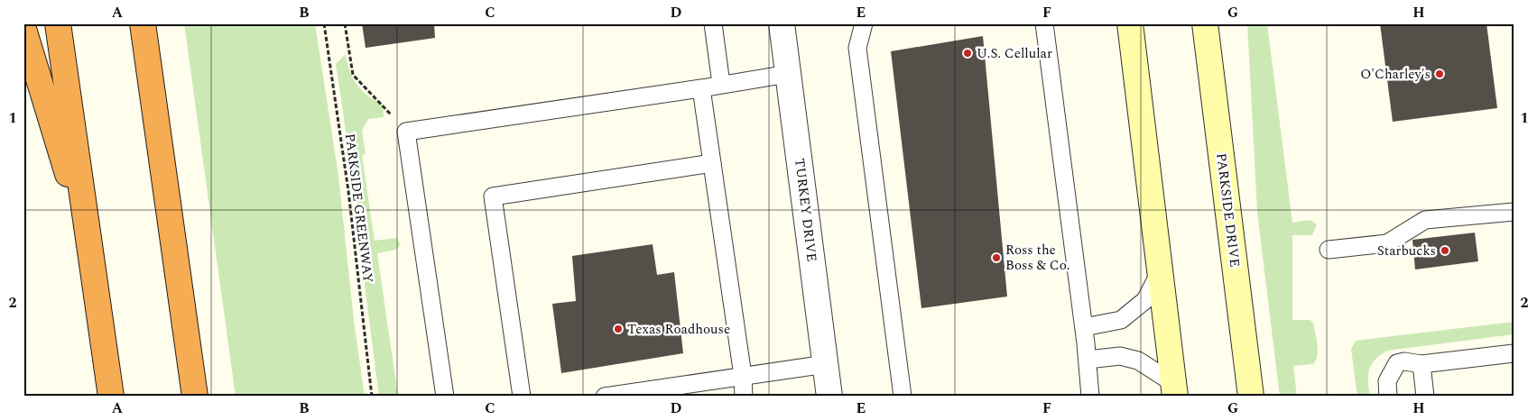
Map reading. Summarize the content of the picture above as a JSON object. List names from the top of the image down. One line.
{"streets":{"street":["TURKEY DRIVE","PARKSIDE DRIVE"],"path":["PARKSIDE GREENWAY"]},"places":["U.S. Cellular","O'Charley's","Starbucks","Ross the Boss & Co.","Texas Roadhouse"],"grid":{"columns":["A","B","C","D","E","F","G","H"],"rows":["1","2"]}}
